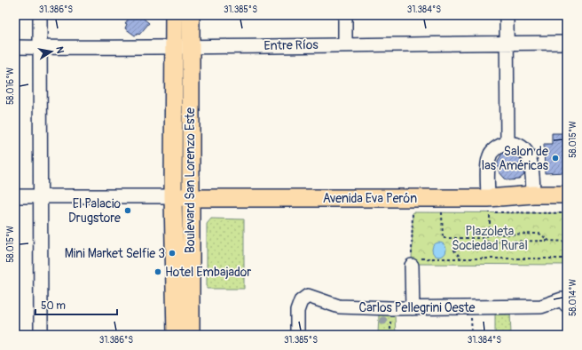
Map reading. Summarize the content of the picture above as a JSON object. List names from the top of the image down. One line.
{"streets":{"main road":["Boulevard San Lorenzo Este","Avenida Eva Perón"],"street":["Entre Ríos","Carlos Pellegrini Oeste"]},"crossings":[["Entre Ríos","Boulevard San Lorenzo Este"],["Boulevard San Lorenzo Este","Avenida Eva Perón"]],"parks":["Plazoleta Sociedad Rural"],"places":["Salon de las Américas","El Palacio Drugstore","Mini Market Selfie 3","Hotel Embajador"],"scale_bar":"50 m","north":"right","coordinates":["31.386°S","31.385°S","31.384°S","58.016°W","58.015°W","58.014°W"]}
